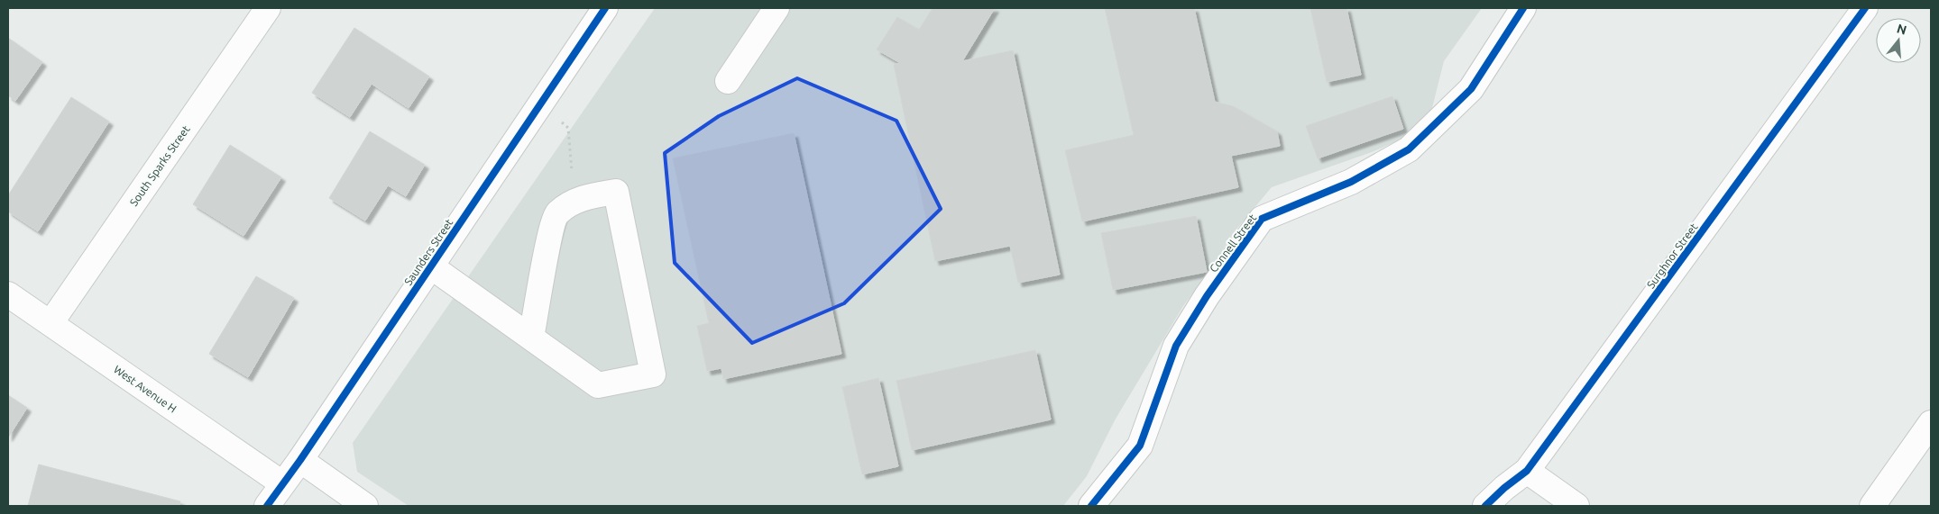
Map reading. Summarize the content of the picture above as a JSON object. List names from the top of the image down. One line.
{"streets":{"street":["South Sparks Street","Connell Street","Saunders Street","Surghnor Street","West Avenue H"]},"crossings":[["South Sparks Street","West Avenue H"],["Saunders Street","West Avenue H"]],"north":"top"}
